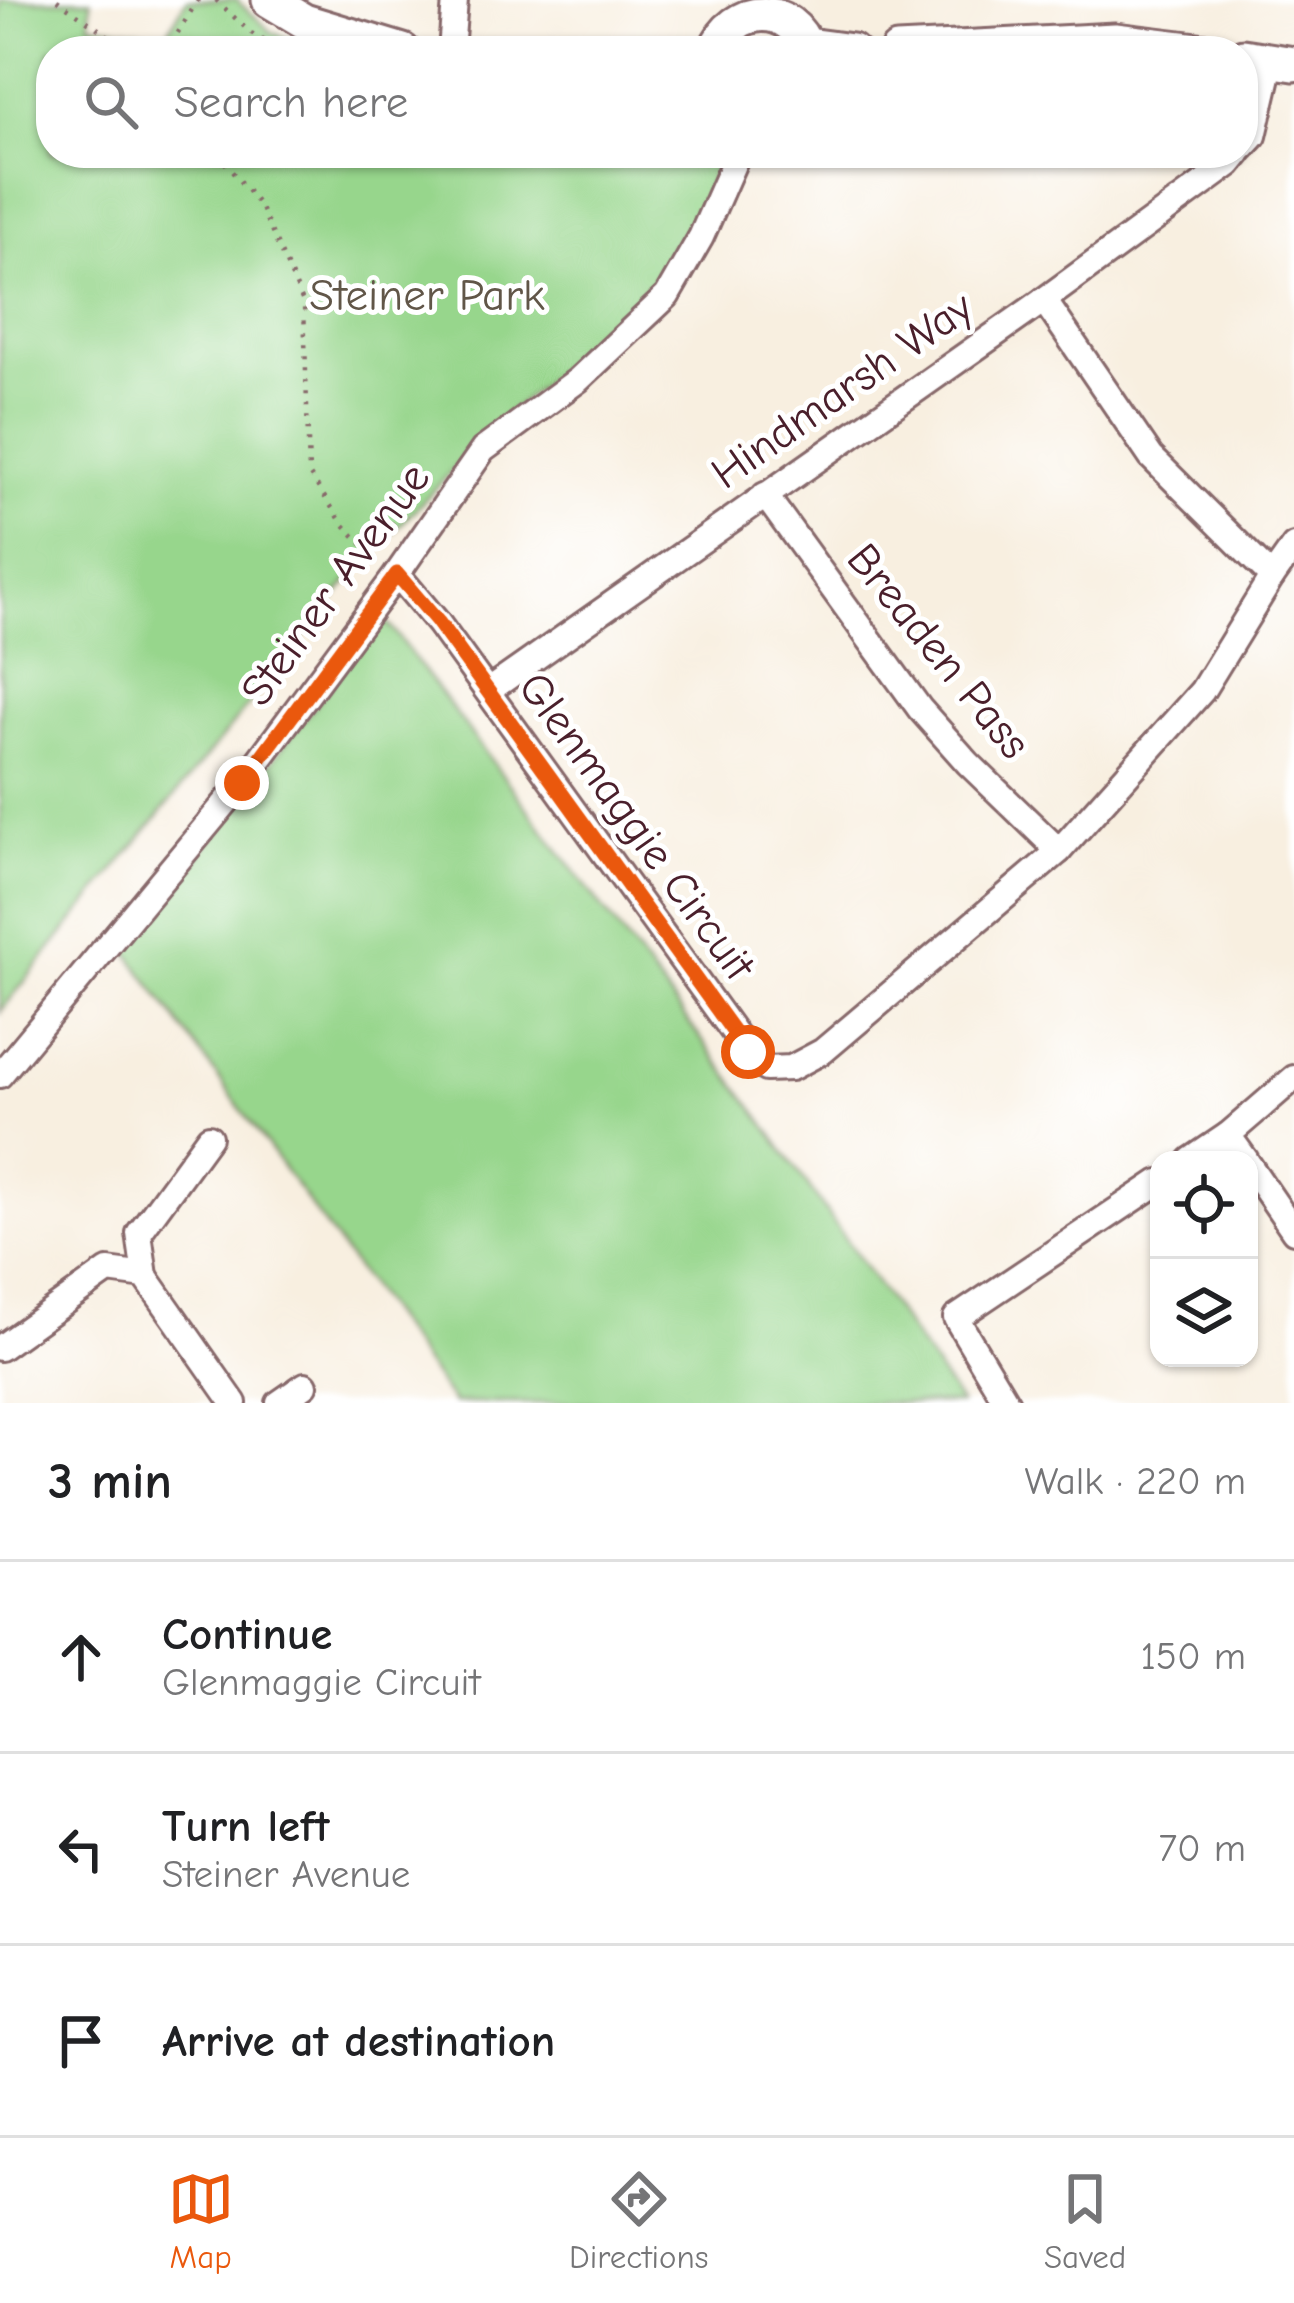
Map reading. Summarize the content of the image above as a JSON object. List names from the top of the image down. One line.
{"streets":{"street":["Hindmarsh Way","Steiner Avenue","Breaden Pass","Glenmaggie Circuit"]},"crossings":[["Hindmarsh Way","Breaden Pass"],["Hindmarsh Way","Glenmaggie Circuit"],["Steiner Avenue","Glenmaggie Circuit"],["Breaden Pass","Glenmaggie Circuit"]],"parks":["Steiner Park"],"page":{"search":"Search here","heading":["3 min","Walk · 220 m"],"list":[["Continue","Glenmaggie Circuit","150 m"],["Turn left","Steiner Avenue","70 m"],"Arrive at destination"],"nav":["Map","Directions","Saved"]}}
